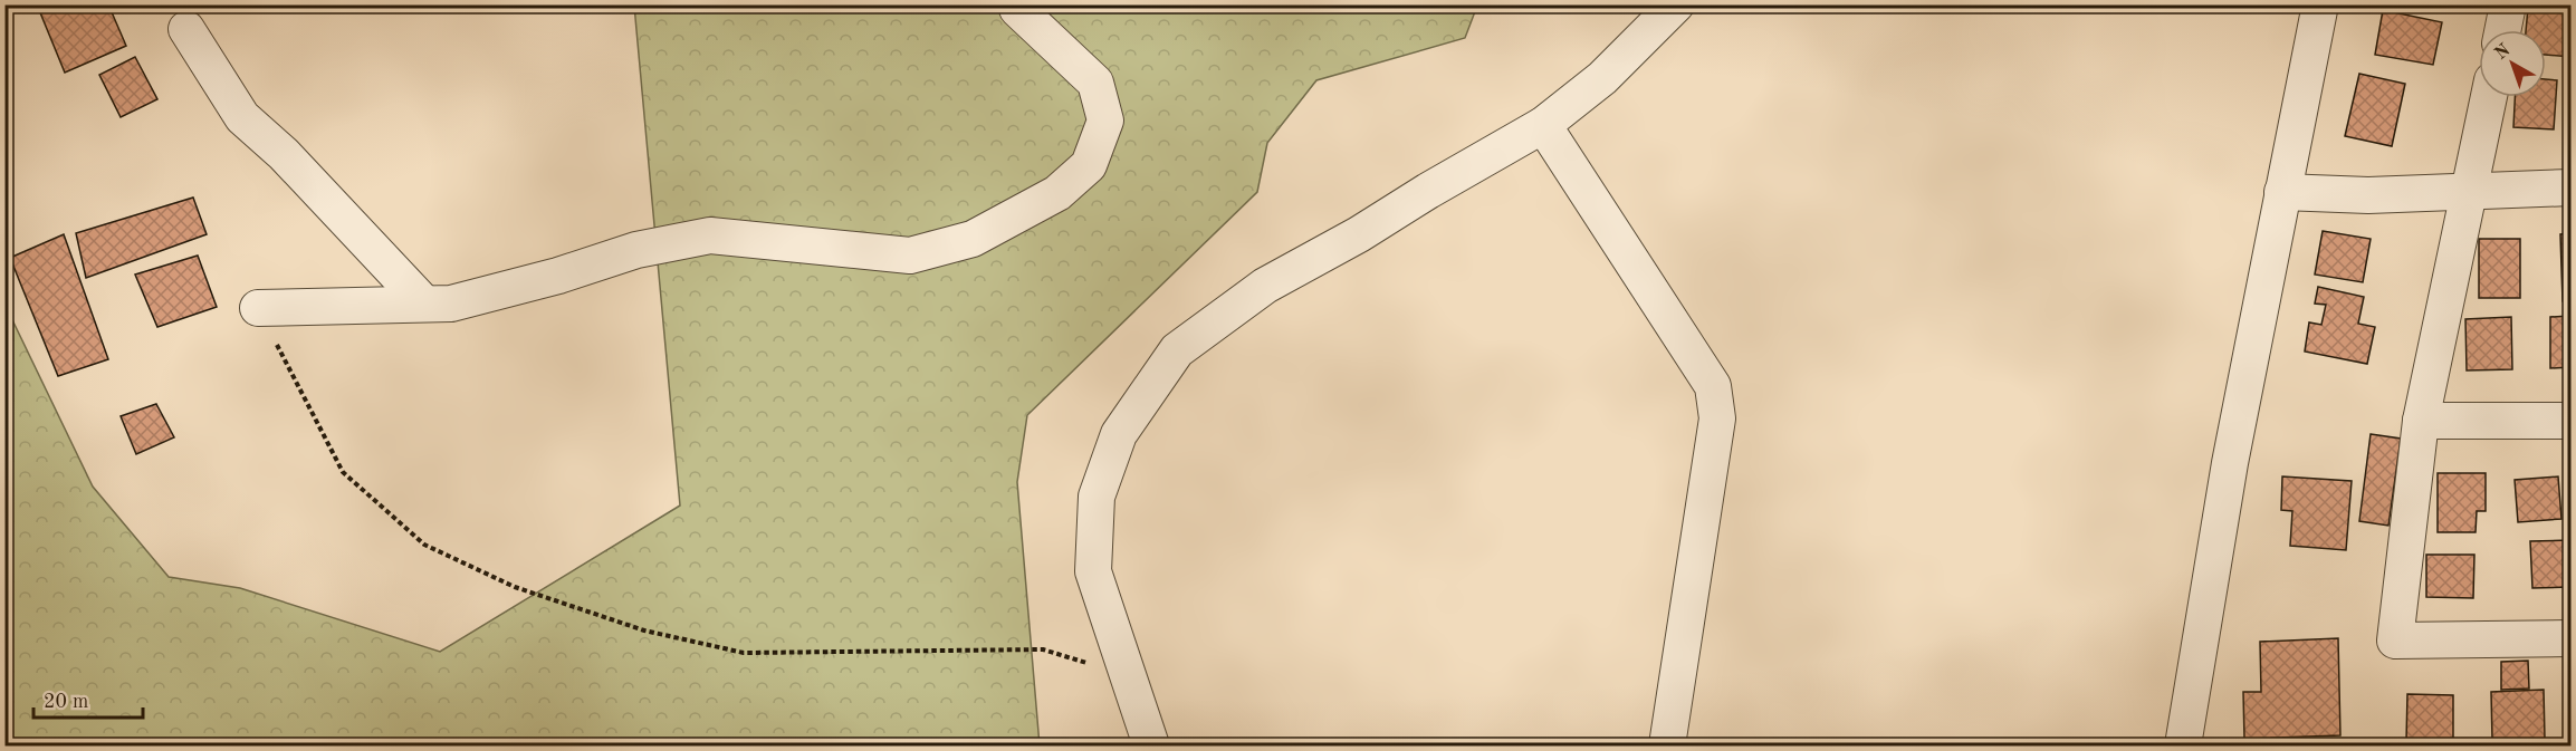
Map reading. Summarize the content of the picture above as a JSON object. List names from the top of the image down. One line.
{"scale_bar":"20 m","north":"top left"}
